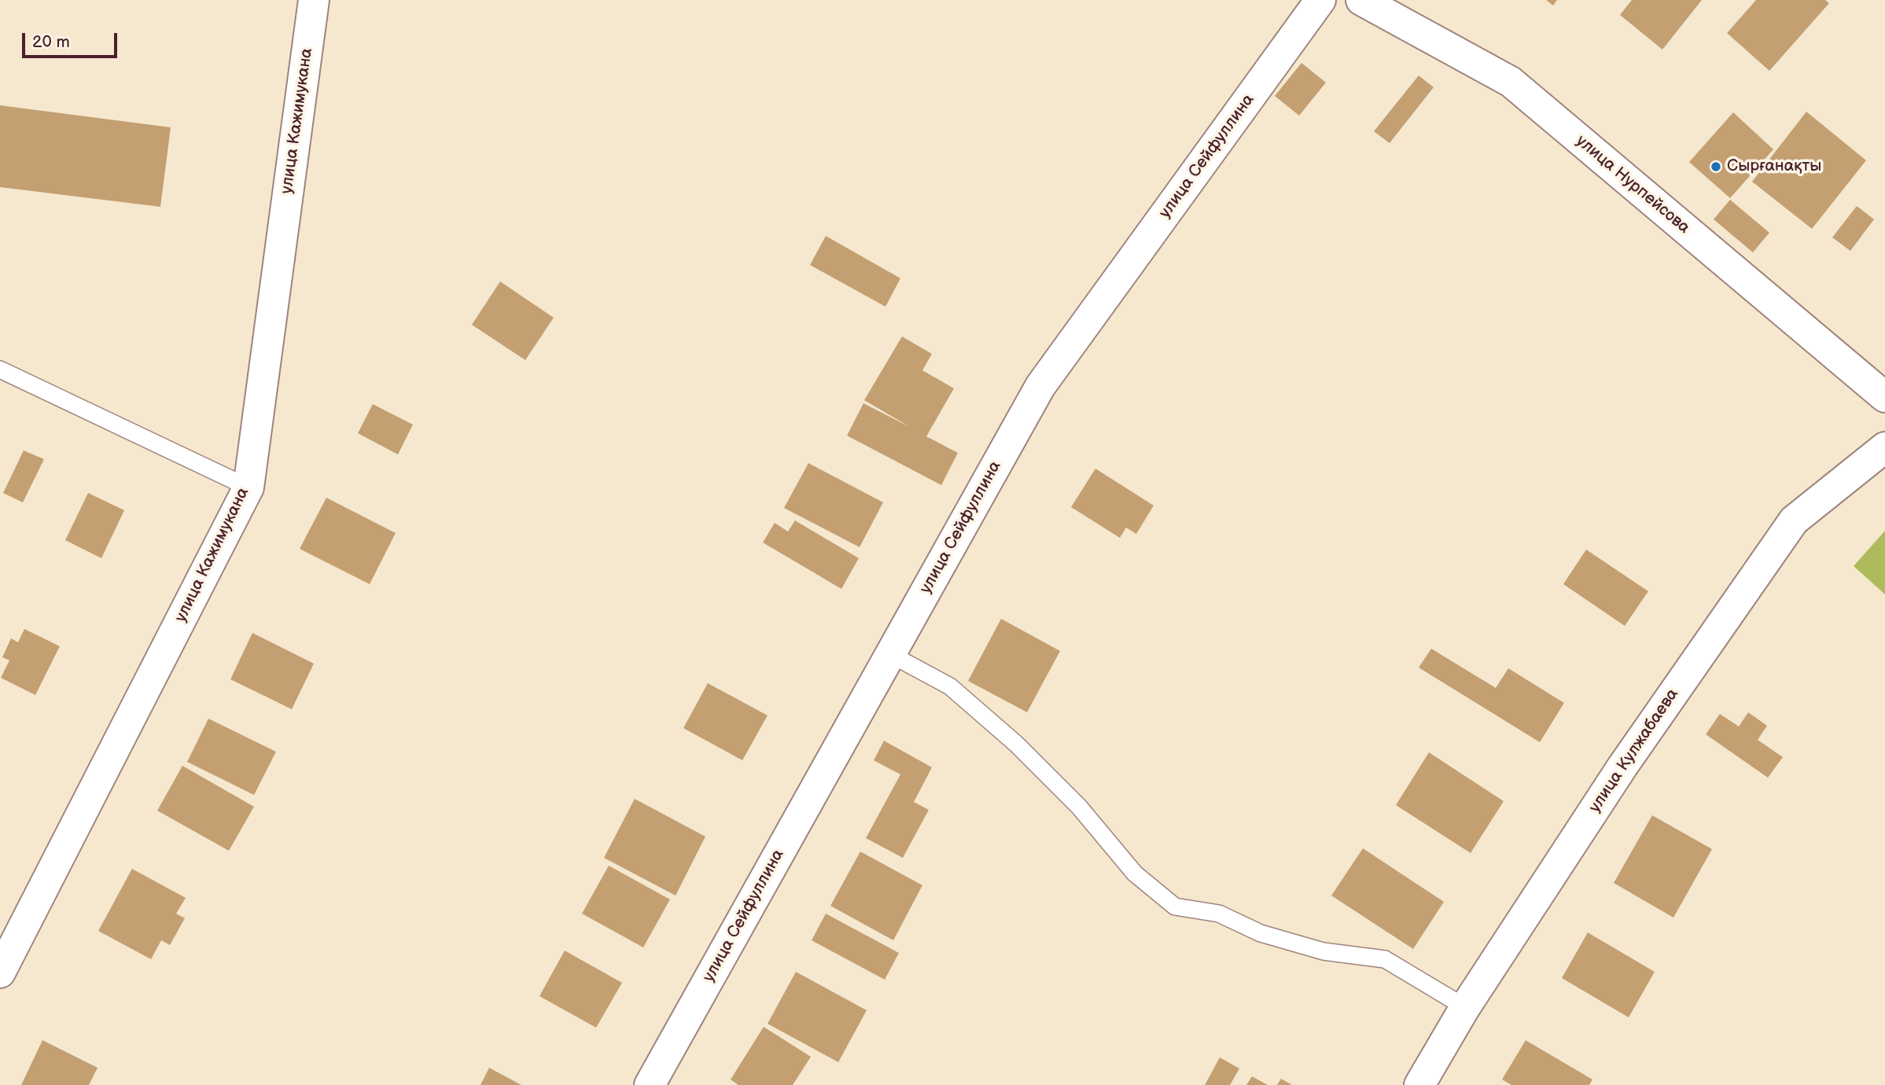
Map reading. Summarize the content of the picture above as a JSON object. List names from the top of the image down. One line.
{"streets":{"street":["улица Кажимукана","улица Сейфуллина","улица Нурпейсова","улица Кулжабаева"]},"places":["Сырғанақты"],"scale_bar":"20 m"}
